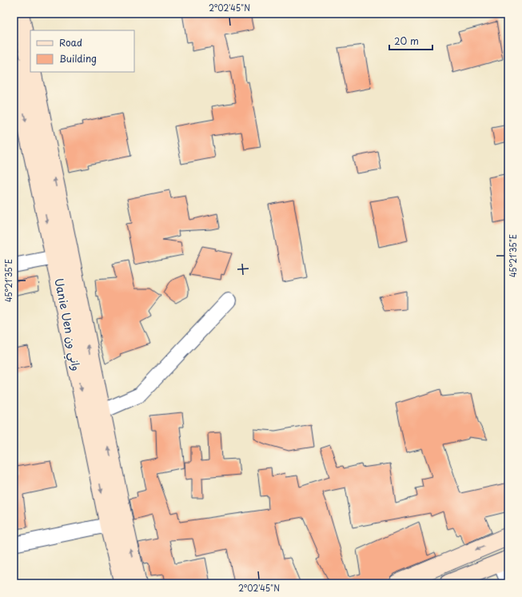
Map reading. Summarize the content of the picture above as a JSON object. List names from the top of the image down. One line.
{"streets":{"street":["Uanie Uen واني ون"]},"legend":["Road","Building"],"scale_bar":"20 m","coordinates":["2°02'45\"N","45°21'35\"E"]}
